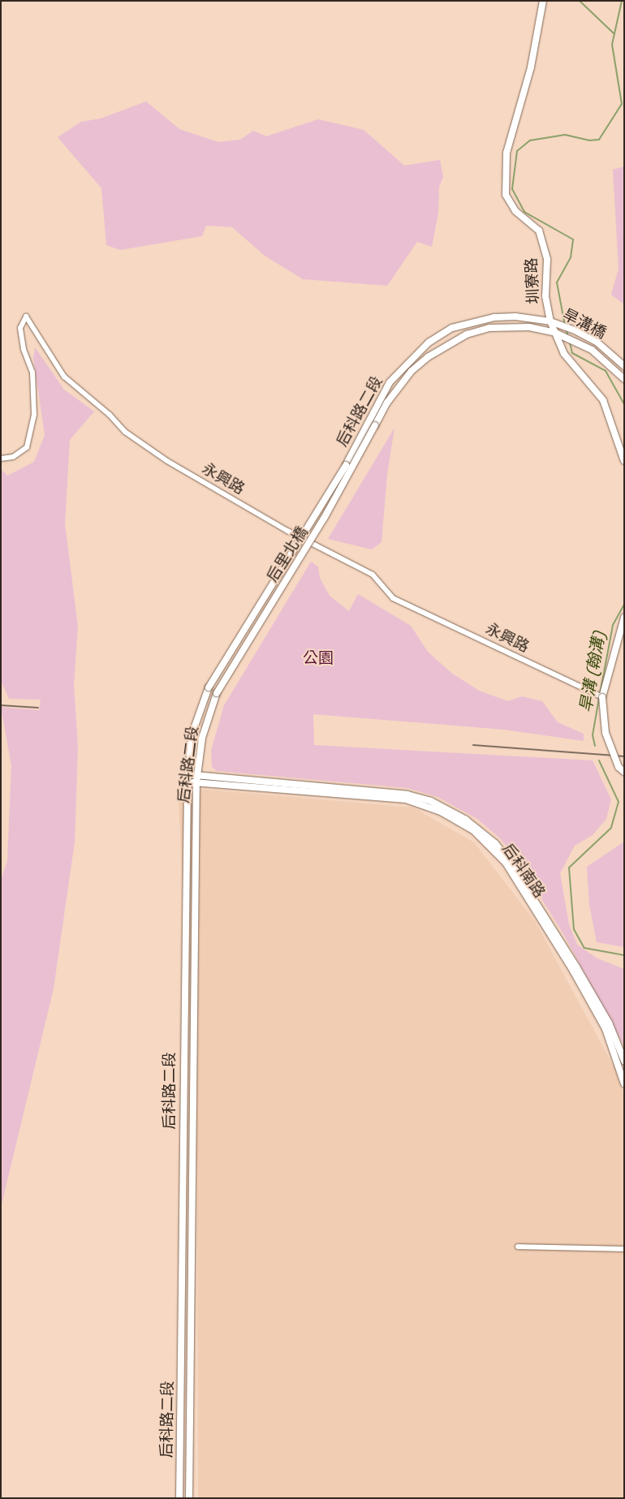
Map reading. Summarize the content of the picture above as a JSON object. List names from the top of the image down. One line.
{"streets":{"street":["圳寮路","旱溝橋","后科路二段","永興路","后里北橋","后科南路"]},"crossings":[["圳寮路","旱溝橋"],["圳寮路","后科路二段"],["旱溝橋","后科路二段"],["后科路二段","后里北橋"],["后科路二段","后科南路"]],"water":["旱溝 (翰溝)"],"parks":["公園"]}
